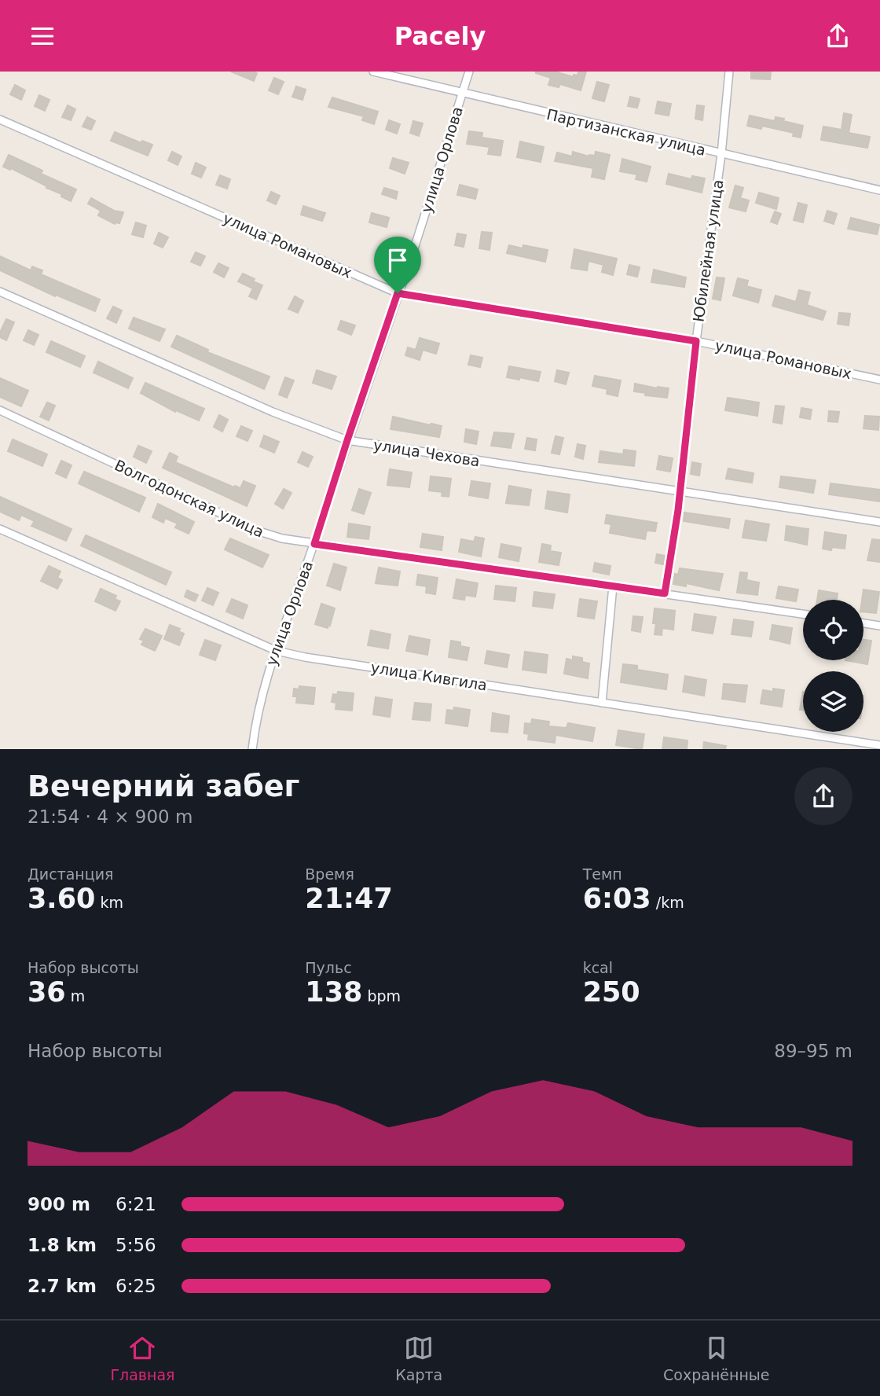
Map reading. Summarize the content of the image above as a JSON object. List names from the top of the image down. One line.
{"streets":{"street":["Партизанская улица","улица Орлова","улица Романовых","Юбилейная улица","улица Чехова","Волгодонская улица","улица Кивгила"]},"crossings":[["Партизанская улица","улица Орлова"],["Партизанская улица","Юбилейная улица"],["улица Орлова","улица Романовых"],["улица Орлова","улица Чехова"],["улица Орлова","Волгодонская улица"],["улица Орлова","улица Кивгила"],["улица Романовых","Юбилейная улица"],["Юбилейная улица","улица Чехова"],["Юбилейная улица","Волгодонская улица"]],"page":{"header":"Pacely","heading":["Вечерний забег","21:54 · 4 × 900 m"],"stats":[["Дистанция","3.60 km"],["Время","21:47"],["Темп","6:03 /km"],["Набор высоты","36 m"],["Пульс","138 bpm"],["kcal","250"]],"chart":["Набор высоты","89–95 m"],"list":[{"name":"900 m","note":"6:21"},{"name":"1.8 km","note":"5:56"},{"name":"2.7 km","note":"6:25"}],"tabs":["Главная","Карта","Сохранённые"]}}
